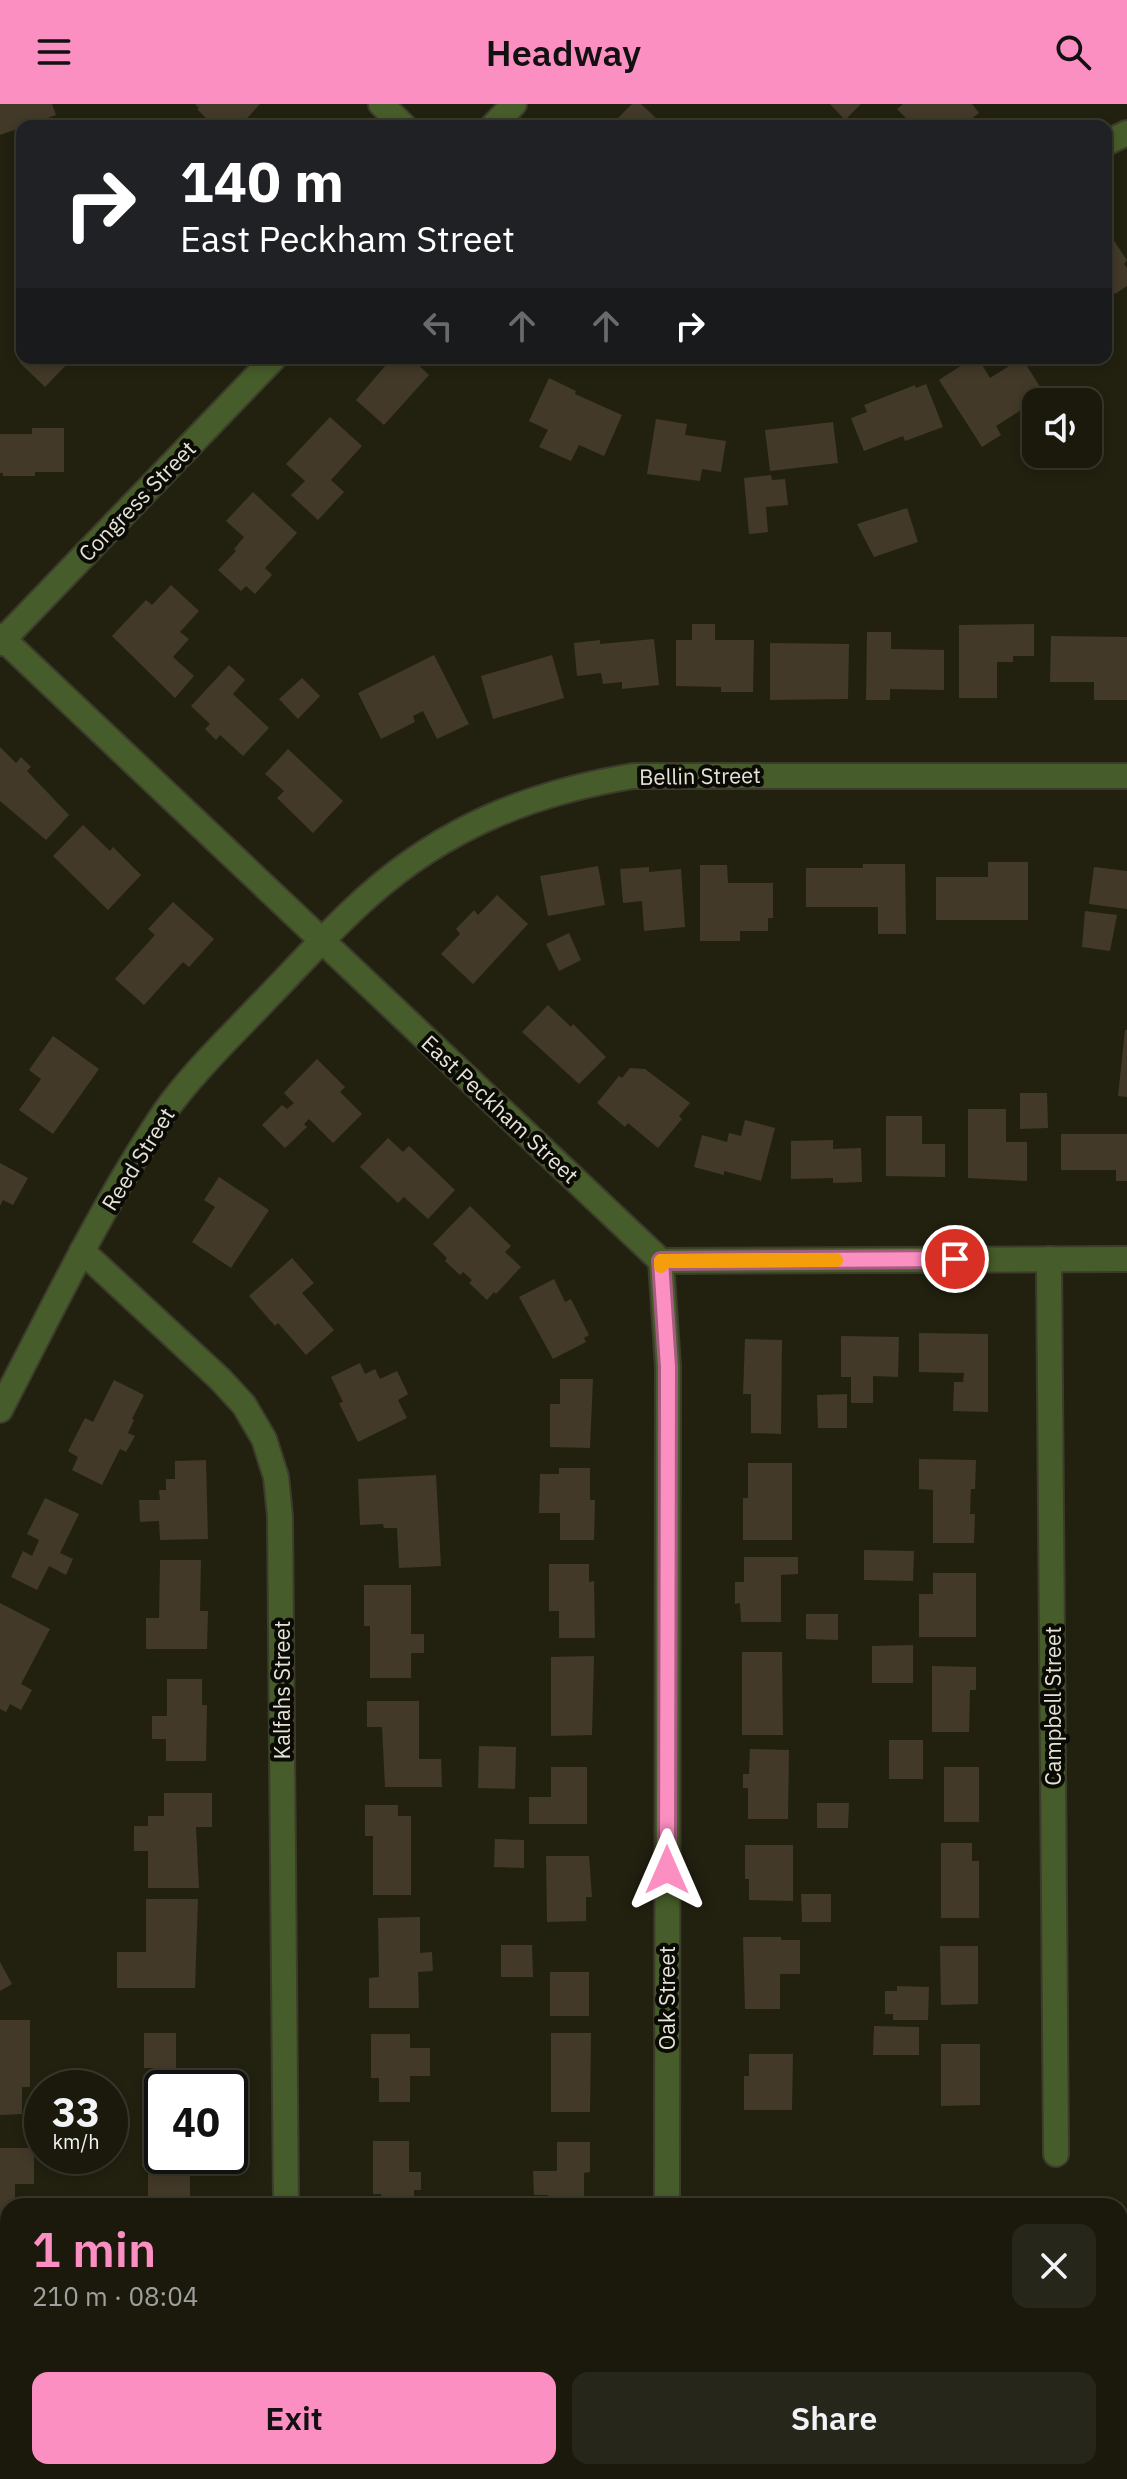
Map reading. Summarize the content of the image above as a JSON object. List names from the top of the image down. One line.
{"streets":{"street":["Congress Street","Bellin Street","East Peckham Street","Reed Street","Kalfahs Street","Campbell Street","Oak Street"]},"crossings":[["Congress Street","East Peckham Street"],["Bellin Street","East Peckham Street"],["Bellin Street","Reed Street"],["East Peckham Street","Reed Street"],["East Peckham Street","Oak Street"],["Reed Street","Kalfahs Street"]],"page":{"header":"Headway","turn":["140 m","East Peckham Street"],"speed":"33 km/h","limit":"40","heading":["1 min","210 m · 08:04"],"buttons":["Exit","Share"]}}
